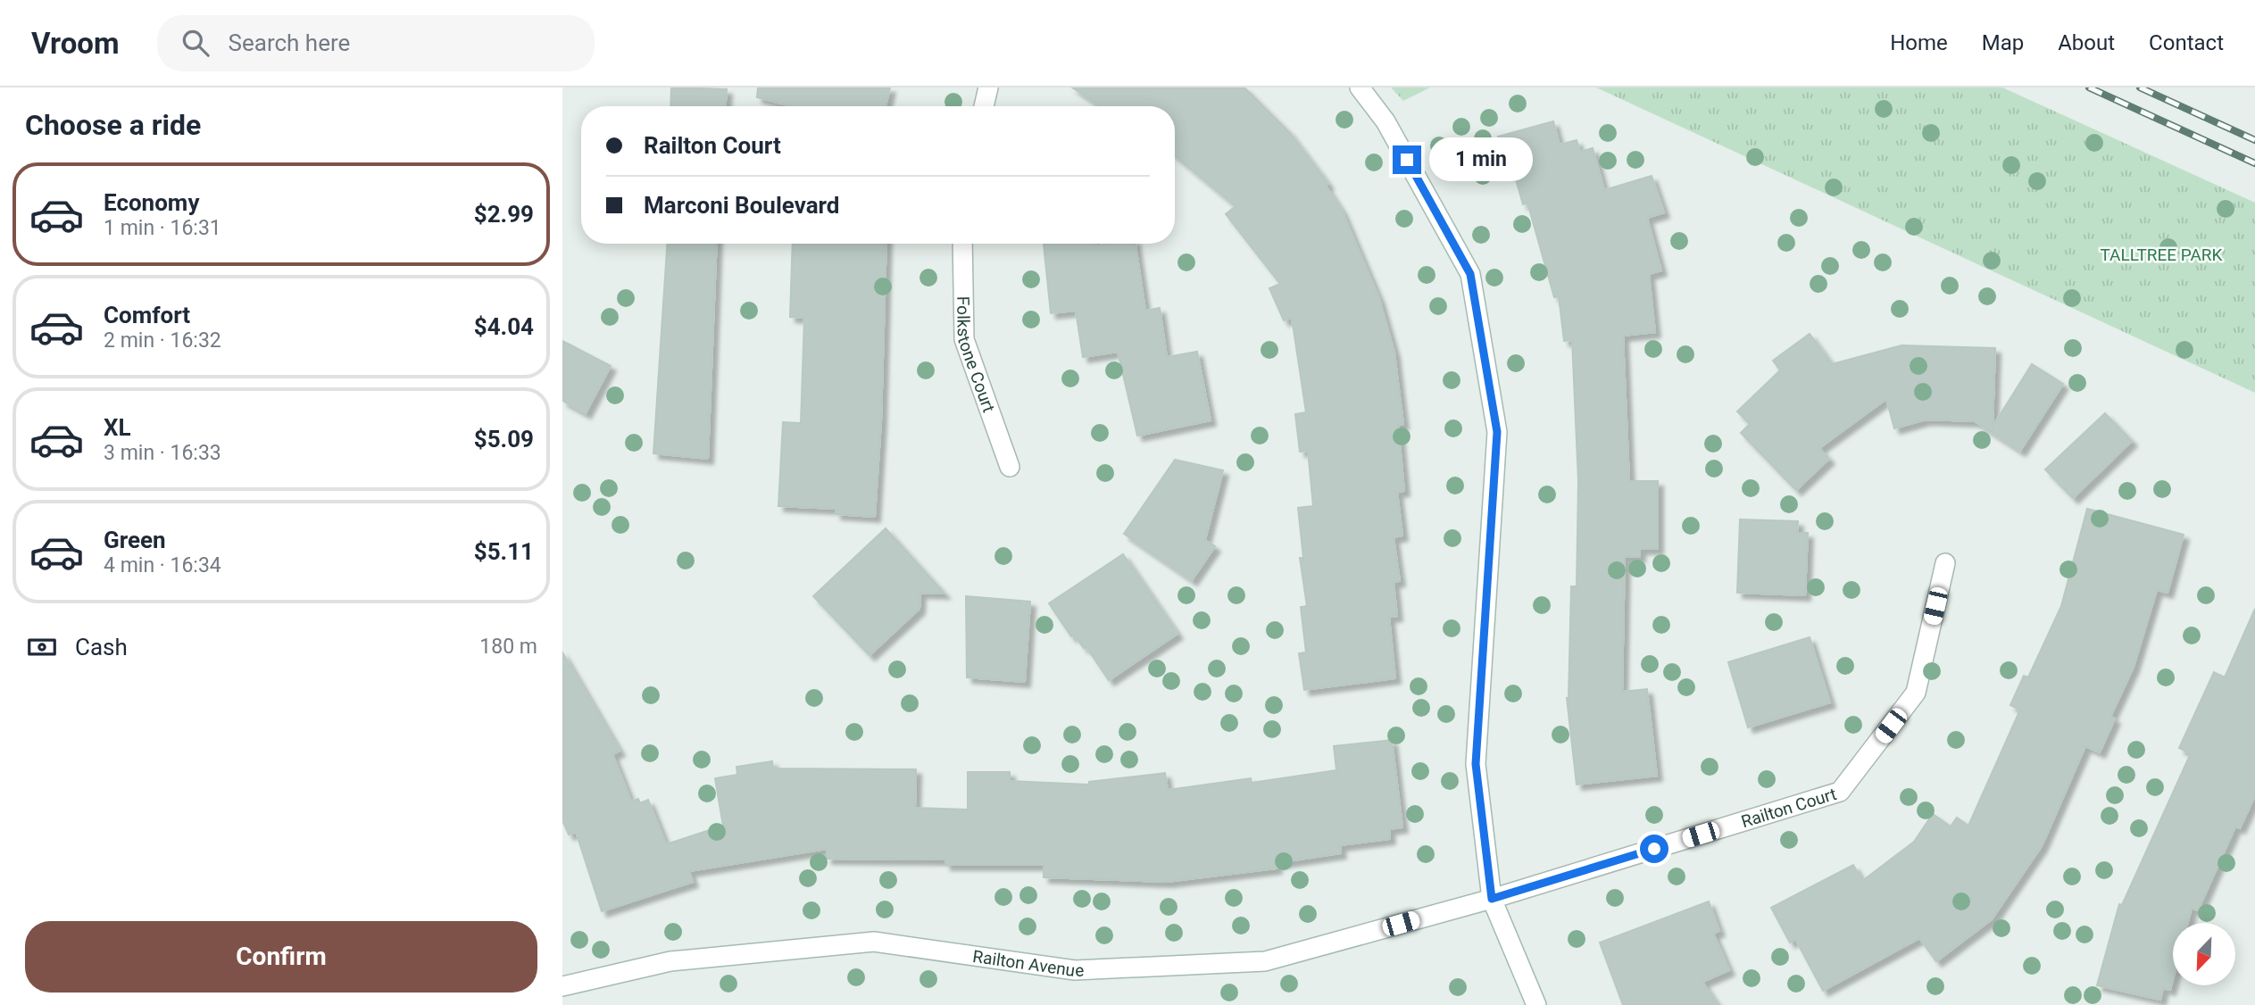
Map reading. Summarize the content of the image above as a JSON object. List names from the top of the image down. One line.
{"streets":{"street":["Folkstone Court","Railton Court","Railton Avenue"]},"crossings":[["Railton Court","Railton Avenue"]],"parks":["TALLTREE PARK"],"north":"bottom left","page":{"header":"Vroom","search":"Search here","nav":["Home","Map","About","Contact"],"heading":"Choose a ride","banner":["Railton Court","Marconi Boulevard"],"bubble":"1 min","list":[{"name":"Economy","note":"1 min · 16:31","value":"$2.99"},{"name":"Comfort","note":"2 min · 16:32","value":"$4.04"},{"name":"XL","note":"3 min · 16:33","value":"$5.09"},{"name":"Green","note":"4 min · 16:34","value":"$5.11"}],"pay":["Cash","180 m"],"buttons":"Confirm"}}
